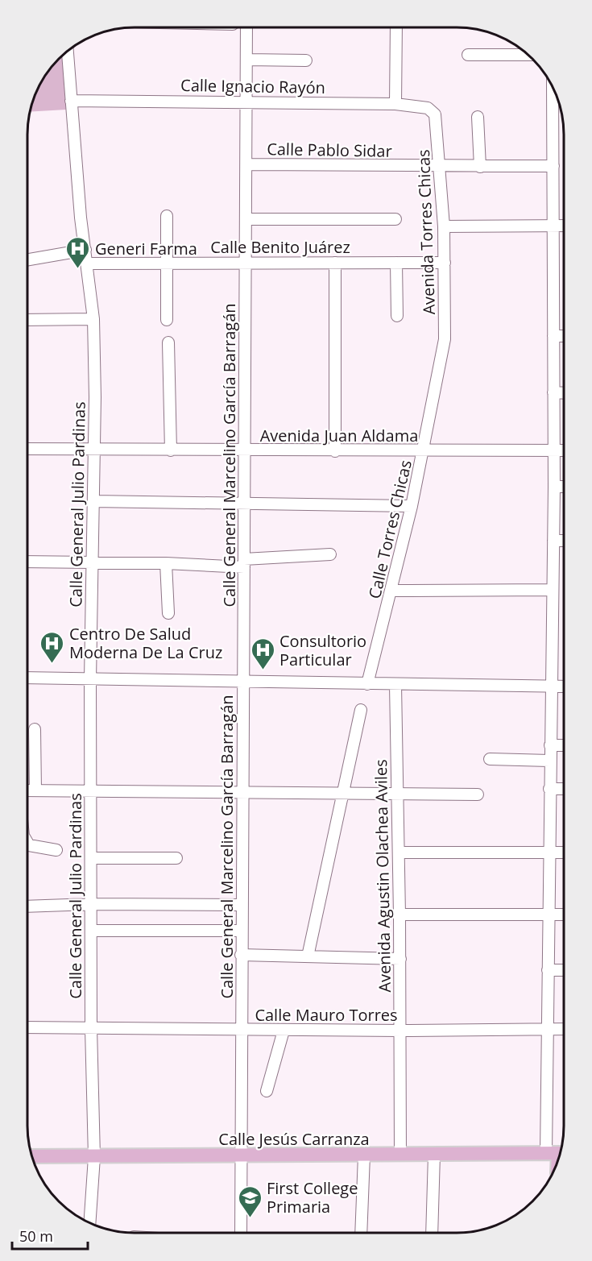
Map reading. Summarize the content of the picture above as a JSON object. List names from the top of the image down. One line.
{"streets":{"main road":["Calle Jesús Carranza"],"street":["Calle Ignacio Rayón","Calle Pablo Sidar","Avenida Torres Chicas","Calle Benito Juárez","Avenida Juan Aldama","Calle General Marcelino García Barragán","Calle General Julio Pardinas","Calle Torres Chicas","Avenida Agustin Olachea Aviles","Calle Mauro Torres"]},"crossings":[["Calle Ignacio Rayón","Avenida Torres Chicas"],["Calle Ignacio Rayón","Calle General Marcelino García Barragán"],["Calle Ignacio Rayón","Calle General Julio Pardinas"],["Calle Pablo Sidar","Avenida Torres Chicas"],["Calle Pablo Sidar","Calle General Marcelino García Barragán"],["Avenida Torres Chicas","Calle Benito Juárez"],["Avenida Torres Chicas","Calle Torres Chicas"],["Calle Benito Juárez","Calle General Marcelino García Barragán"],["Calle Benito Juárez","Calle General Julio Pardinas"],["Avenida Juan Aldama","Calle General Marcelino García Barragán"],["Avenida Juan Aldama","Calle General Julio Pardinas"],["Avenida Juan Aldama","Calle Torres Chicas"],["Calle General Marcelino García Barragán","Calle Mauro Torres"],["Calle General Marcelino García Barragán","Calle Jesús Carranza"],["Calle General Julio Pardinas","Calle Mauro Torres"],["Calle General Julio Pardinas","Calle Jesús Carranza"],["Avenida Agustin Olachea Aviles","Calle Mauro Torres"],["Avenida Agustin Olachea Aviles","Calle Jesús Carranza"]],"places":{"hospital":["Generi Farma","Centro De Salud Moderna De La Cruz","Consultorio Particular"],"school or university":["First College Primaria"]},"scale_bar":"50 m"}
